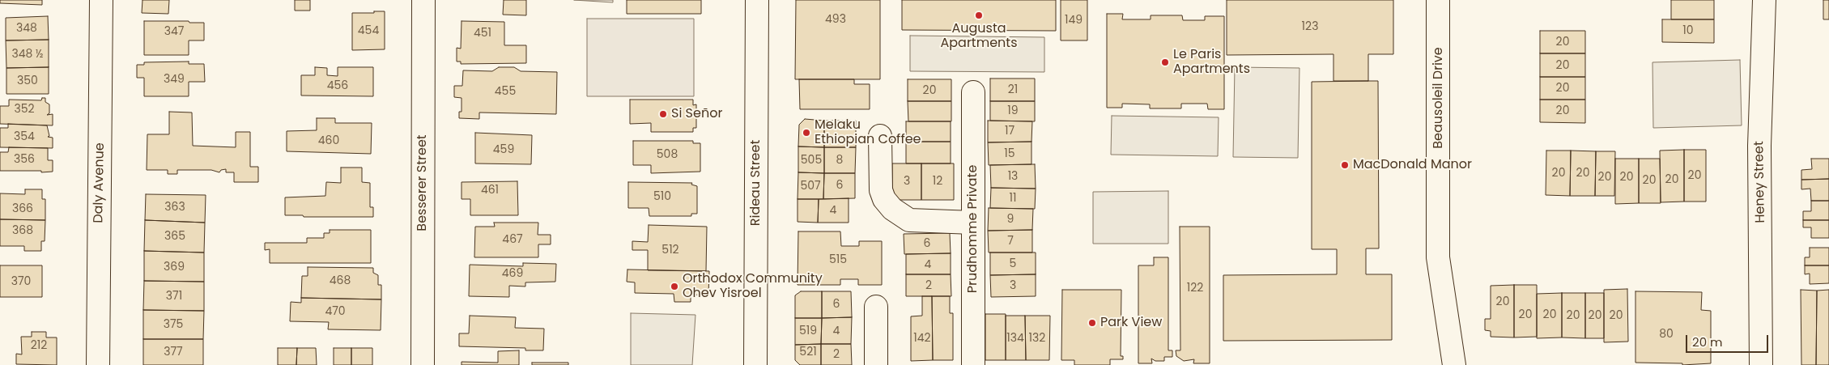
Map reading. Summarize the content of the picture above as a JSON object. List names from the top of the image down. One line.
{"streets":{"street":["Beausoleil Drive","Heney Street","Daly Avenue","Besserer Street","Rideau Street","Prudhomme Private"]},"places":["Augusta Apartments","Le Paris Apartments","Si Señor","Melaku Ethiopian Coffee","MacDonald Manor","Orthodox Community Ohev Yisroel","Park View"],"house_numbers":["493","149","123","348","454","10","347","451","20","348 ½","20","349","350","456","20","21","20","455","352","19","20","17","354","460","459","15","508","356","505","8","20","20","20","13","20","20","20","20","3","12","6","507","461","510","11","363","366","4","9","368","365","467","7","6","512","515","5","4","369","469","468","370","2","3","122","371","20","6","470","20","20","20","20","20","375","519","4","80","142","134","132","212","377","521","2"],"scale_bar":"20 m"}
